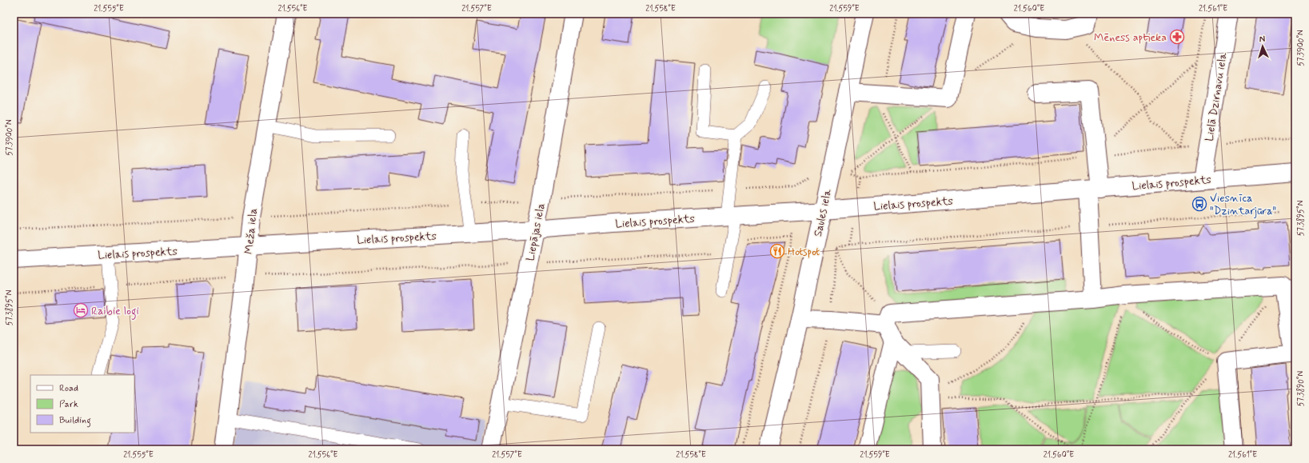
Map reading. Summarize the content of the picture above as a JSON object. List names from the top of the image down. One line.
{"streets":{"street":["Lielā Dzirnavu iela","Lielais prospekts","Saules iela","Meža iela","Liepājas iela"]},"crossings":[["Lielā Dzirnavu iela","Lielais prospekts"],["Lielais prospekts","Saules iela"],["Lielais prospekts","Meža iela"],["Lielais prospekts","Liepājas iela"]],"places":{"pharmacy":["Mēness aptieka"],"bus stop":["Viesnīca \"Dzintarjūra\""],"restaurant":["Hotspot"],"hotel":["Raibie logi"]},"legend":["Road","Park","Building"],"north":"top","coordinates":["21.555°E","21.556°E","21.557°E","21.558°E","21.559°E","21.560°E","21.561°E","57.3900°N","57.3895°N","57.3890°N"]}
